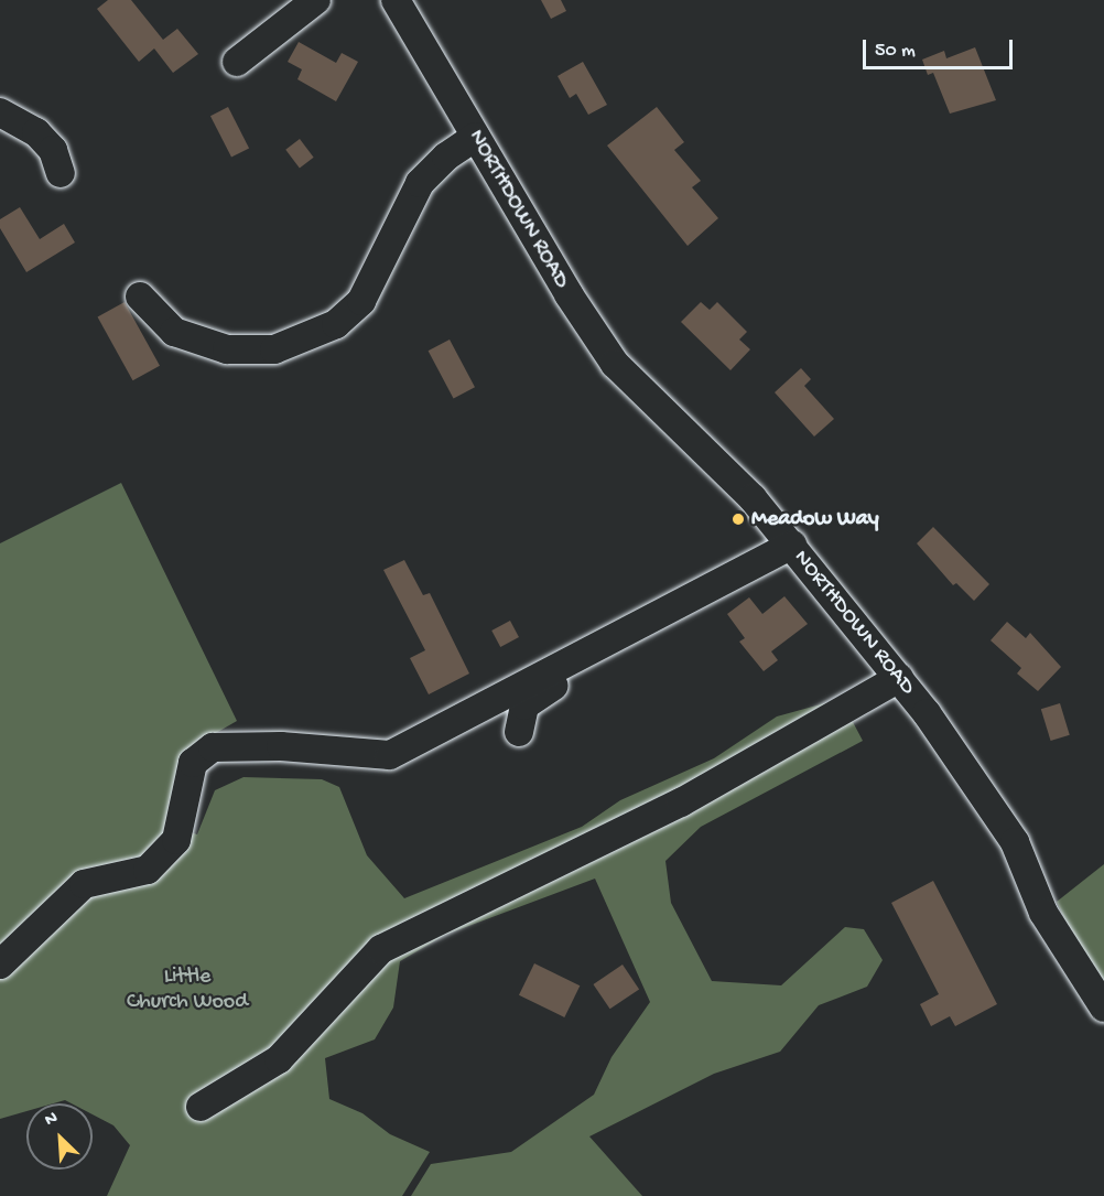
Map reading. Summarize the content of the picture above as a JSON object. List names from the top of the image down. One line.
{"streets":{"street":["NORTHDOWN ROAD"]},"parks":["Little Church Wood"],"places":["Meadow Way"],"scale_bar":"50 m","north":"top left"}
